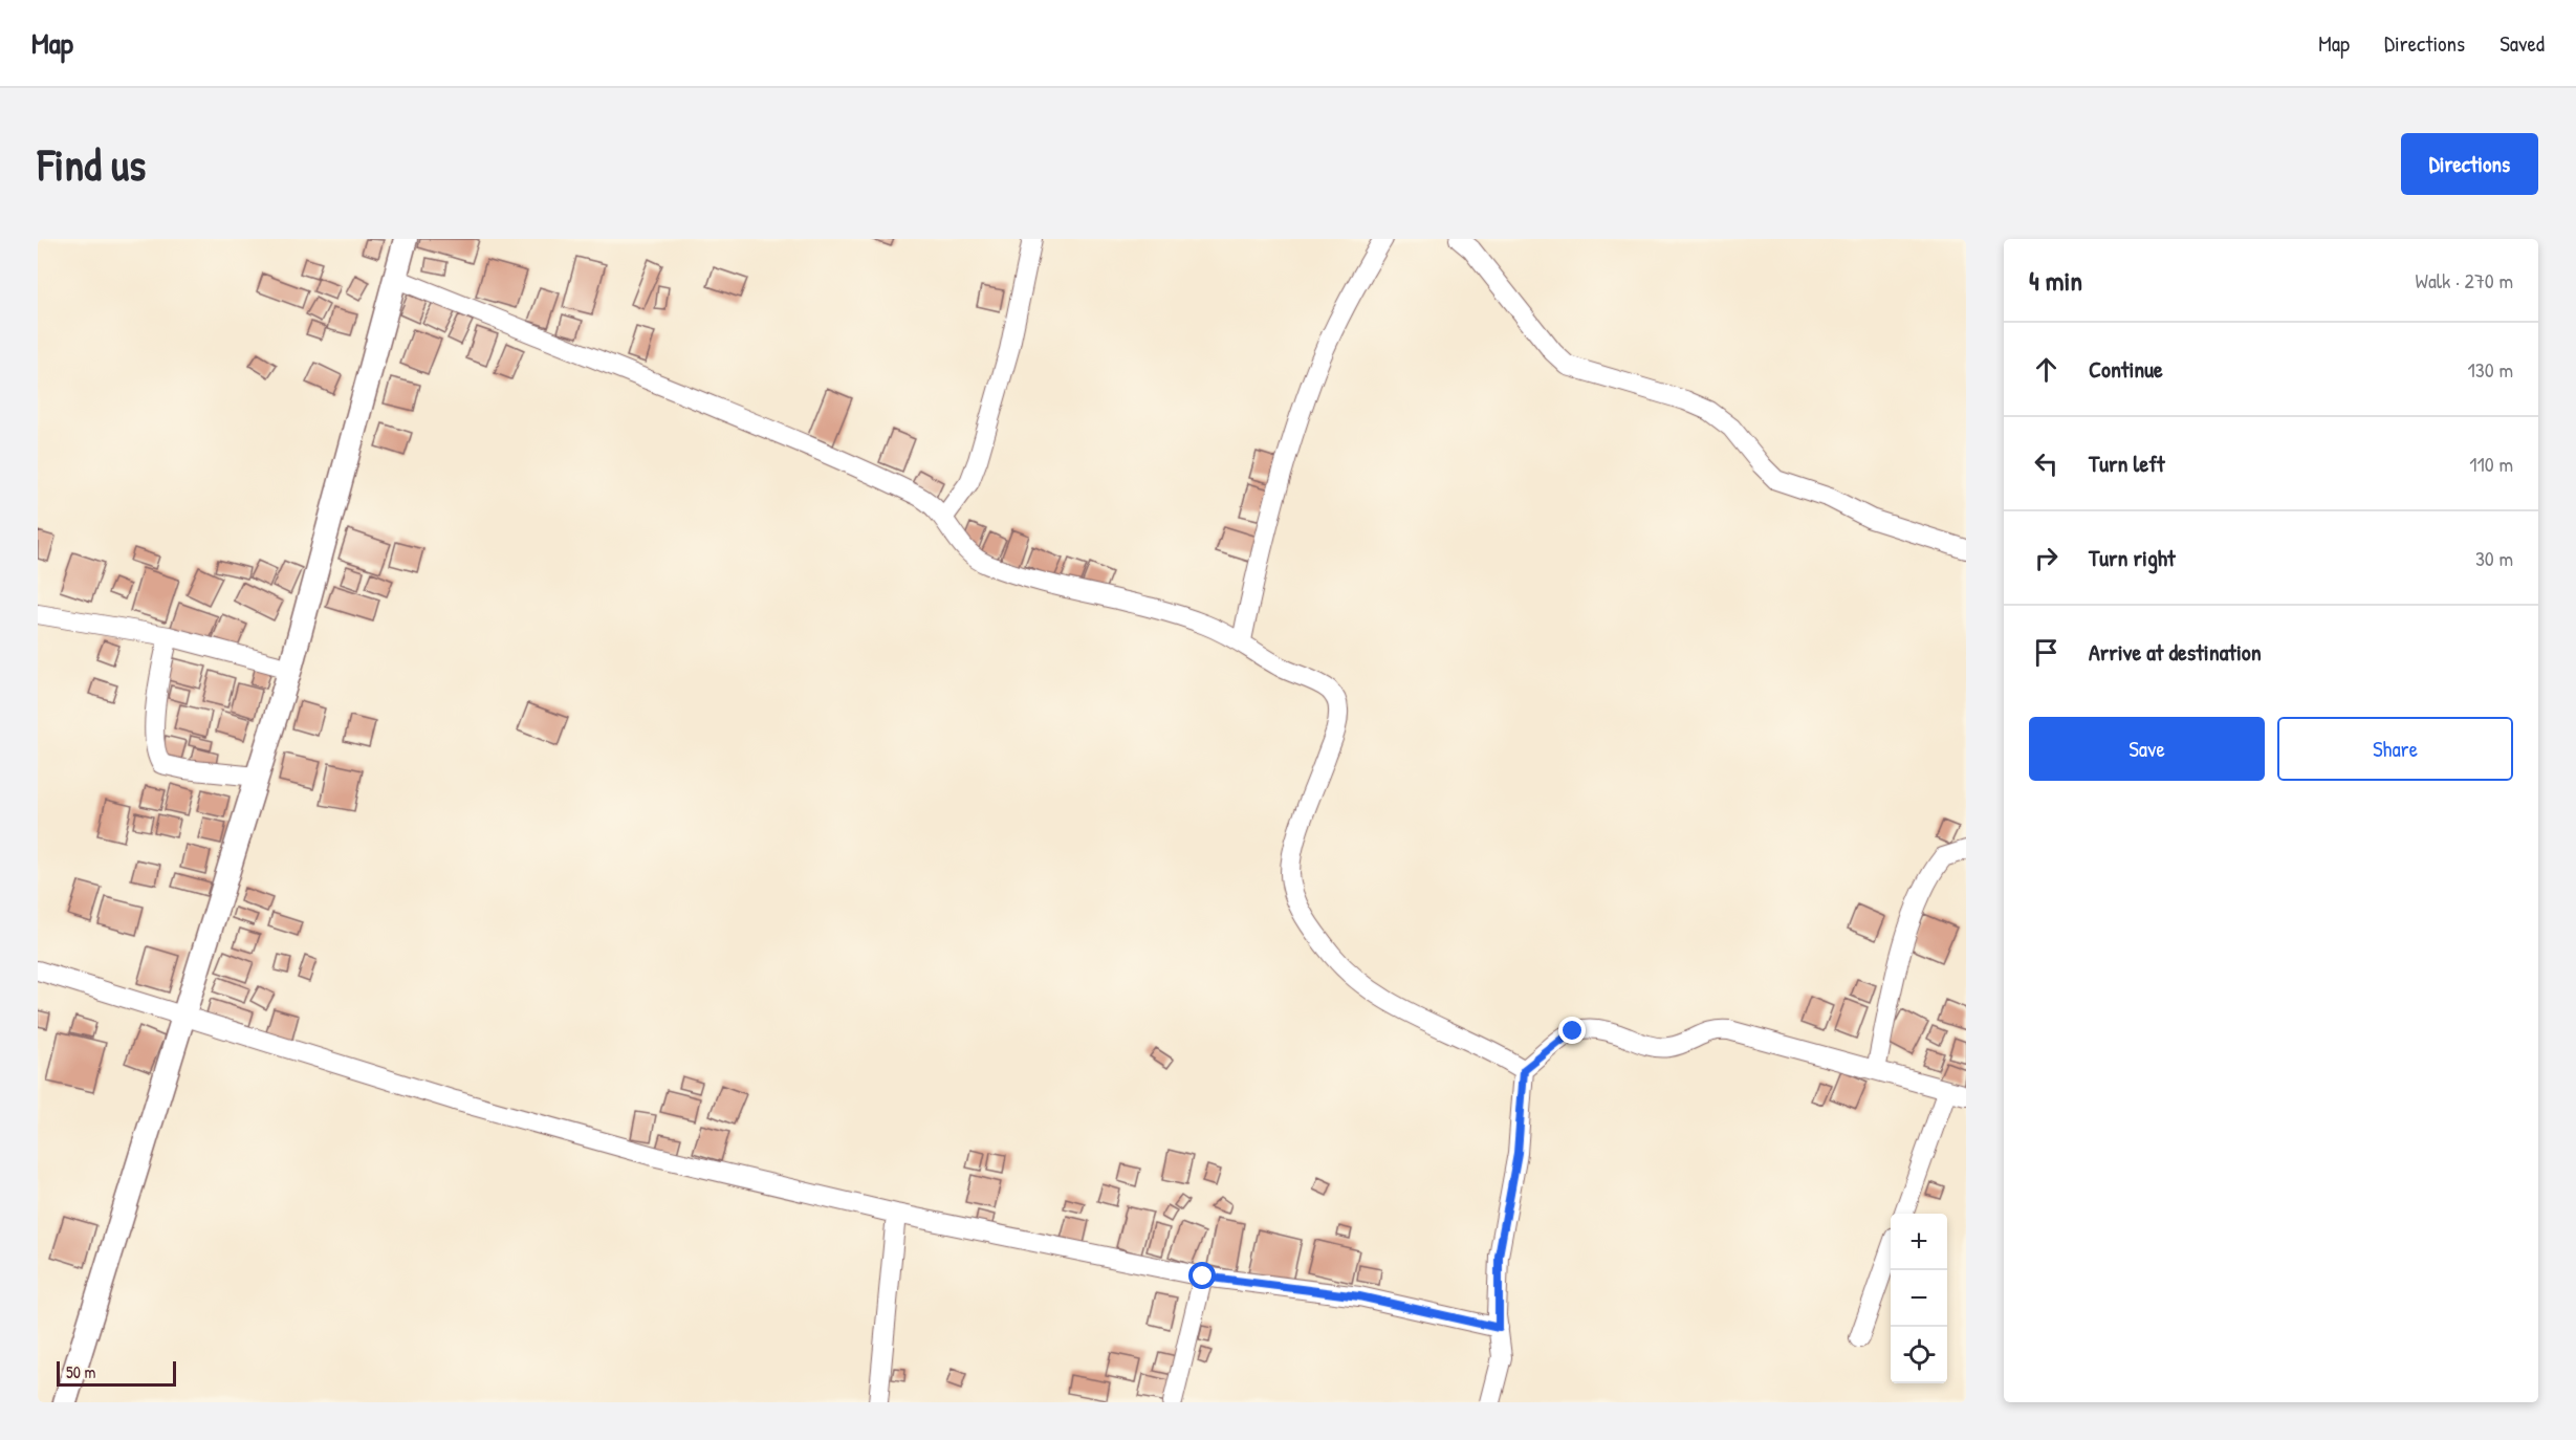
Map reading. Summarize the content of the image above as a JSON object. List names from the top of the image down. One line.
{"scale_bar":"50 m","page":{"header":"Map","nav":["Map","Directions","Saved"],"buttons":["Directions",["Save","Share"]],"title":"Find us","heading":["4 min","Walk · 270 m"],"list":[["Continue","130 m"],["Turn left","110 m"],["Turn right","30 m"],"Arrive at destination"],"map_buttons":["+","−"],"scale":"50 m"}}
